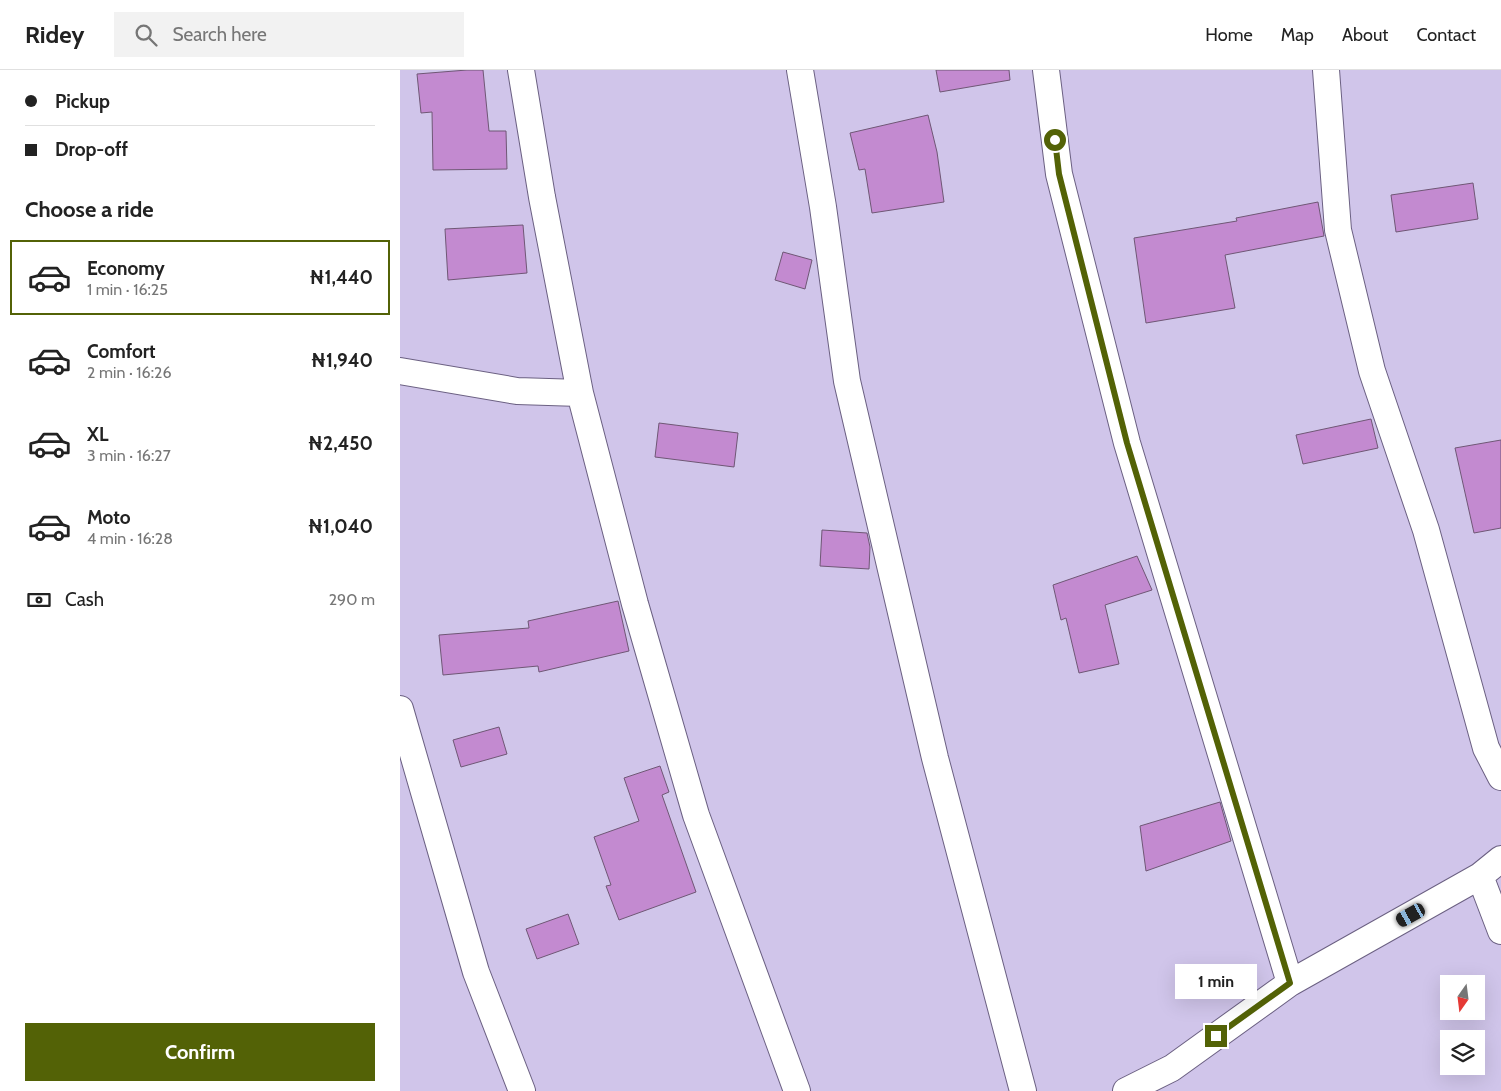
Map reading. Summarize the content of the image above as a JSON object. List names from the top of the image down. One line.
{"north":"bottom","page":{"header":"Ridey","search":"Search here","nav":["Home","Map","About","Contact"],"banner":["Pickup","Drop-off"],"heading":"Choose a ride","list":[{"name":"Economy","note":"1 min · 16:25","value":"₦1,440"},{"name":"Comfort","note":"2 min · 16:26","value":"₦1,940"},{"name":"XL","note":"3 min · 16:27","value":"₦2,450"},{"name":"Moto","note":"4 min · 16:28","value":"₦1,040"}],"pay":["Cash","290 m"],"bubble":"1 min","buttons":"Confirm"}}
